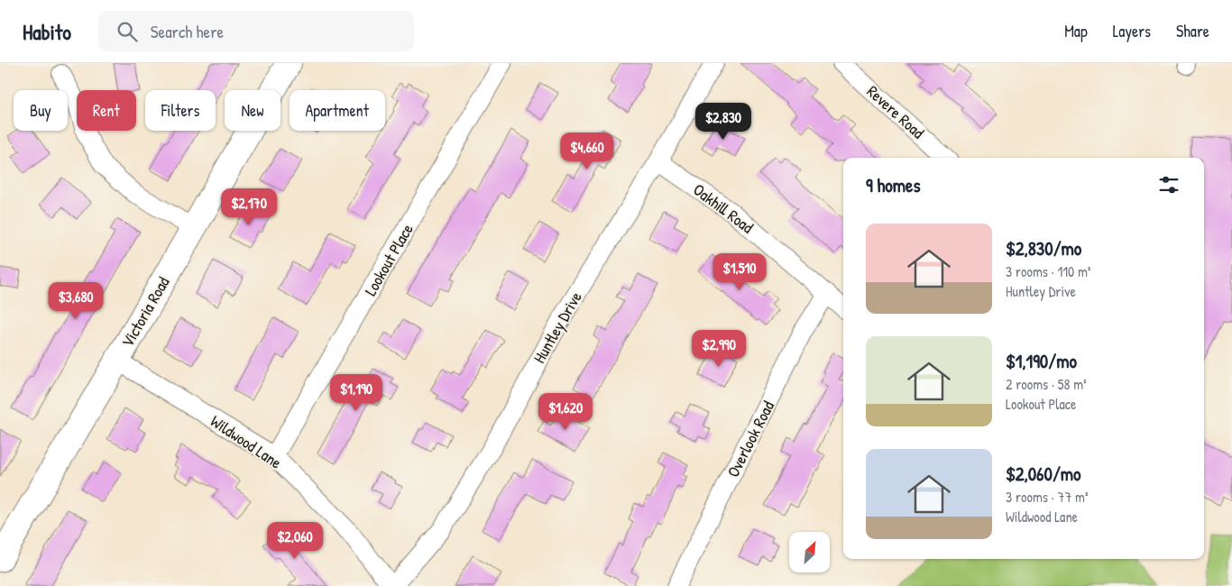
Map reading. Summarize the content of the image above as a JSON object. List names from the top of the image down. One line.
{"streets":{"street":["Revere Road","Oakhill Road","Lookout Place","Victoria Road","Huntley Drive","Overlook Road","Wildwood Lane"]},"crossings":[["Oakhill Road","Huntley Drive"],["Oakhill Road","Overlook Road"],["Lookout Place","Wildwood Lane"],["Victoria Road","Wildwood Lane"],["Huntley Drive","Wildwood Lane"]],"north":"top right","page":{"header":"Habito","search":"Search here","nav":["Map","Layers","Share"],"chip":["Buy","Rent","Filters","New","Apartment"],"price":["$2,830","$4,660","$2,170","$1,510","$3,680","$2,990","$1,190","$1,620","$2,060"],"heading":"9 homes","list":[{"name":"$2,830/mo","note":"3 rooms · 110 m² · Huntley Drive"},{"name":"$1,190/mo","note":"2 rooms · 58 m² · Lookout Place"},{"name":"$2,060/mo","note":"3 rooms · 77 m² · Wildwood Lane"}]}}
